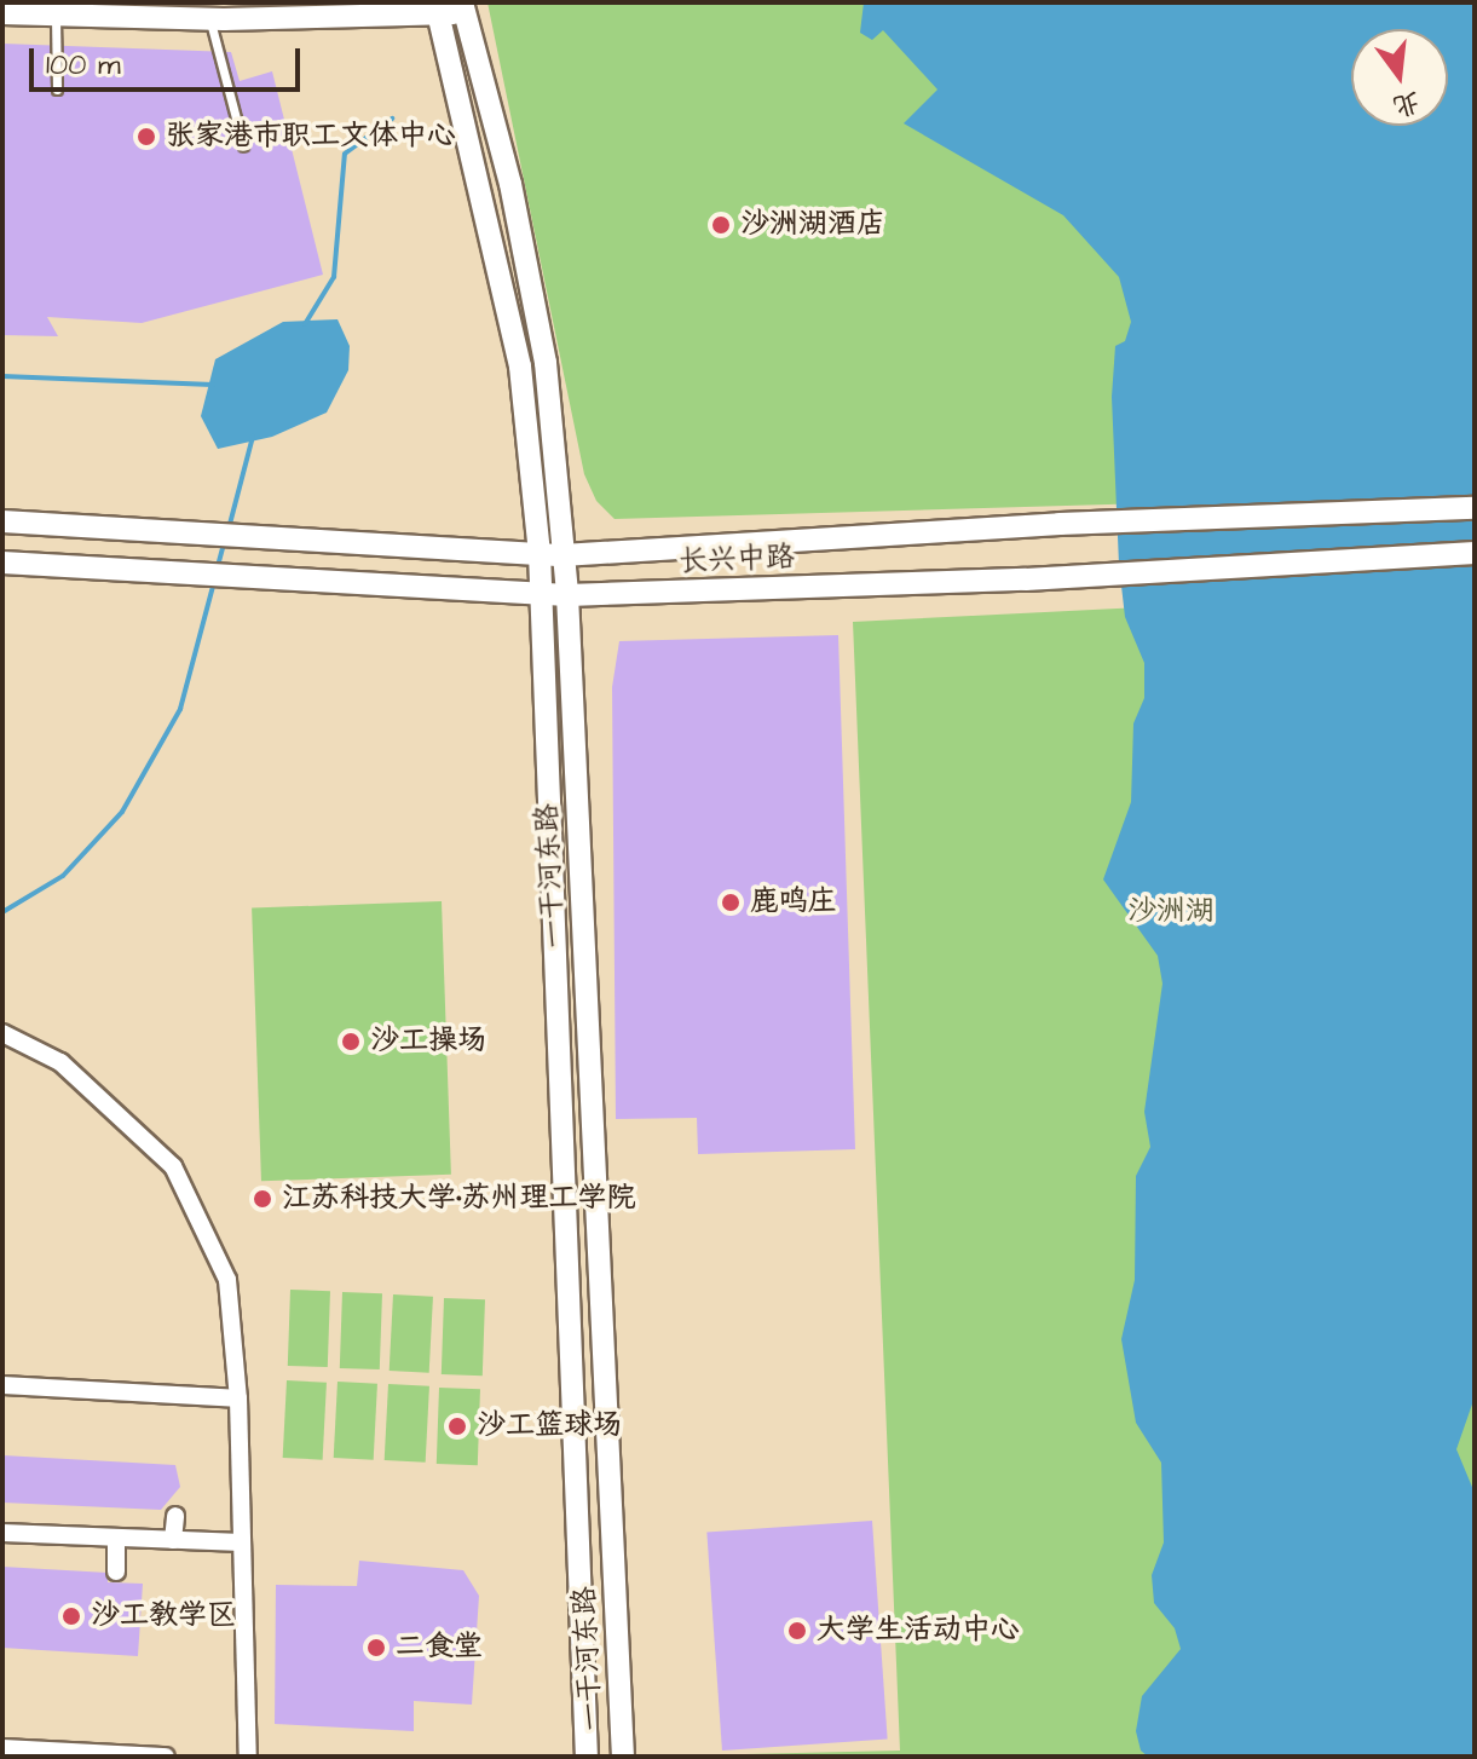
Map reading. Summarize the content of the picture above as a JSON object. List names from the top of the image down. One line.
{"streets":{"street":["长兴中路","一干河东路"]},"crossings":[["长兴中路","一干河东路"]],"parks":["沙洲湖"],"places":["张家港市职工文体中心","沙洲湖酒店","鹿鸣庄","沙工操场","江苏科技大学•苏州理工学院","沙工篮球场","沙工教学区","大学生活动中心","二食堂"],"scale_bar":"100 m","north":"bottom"}
